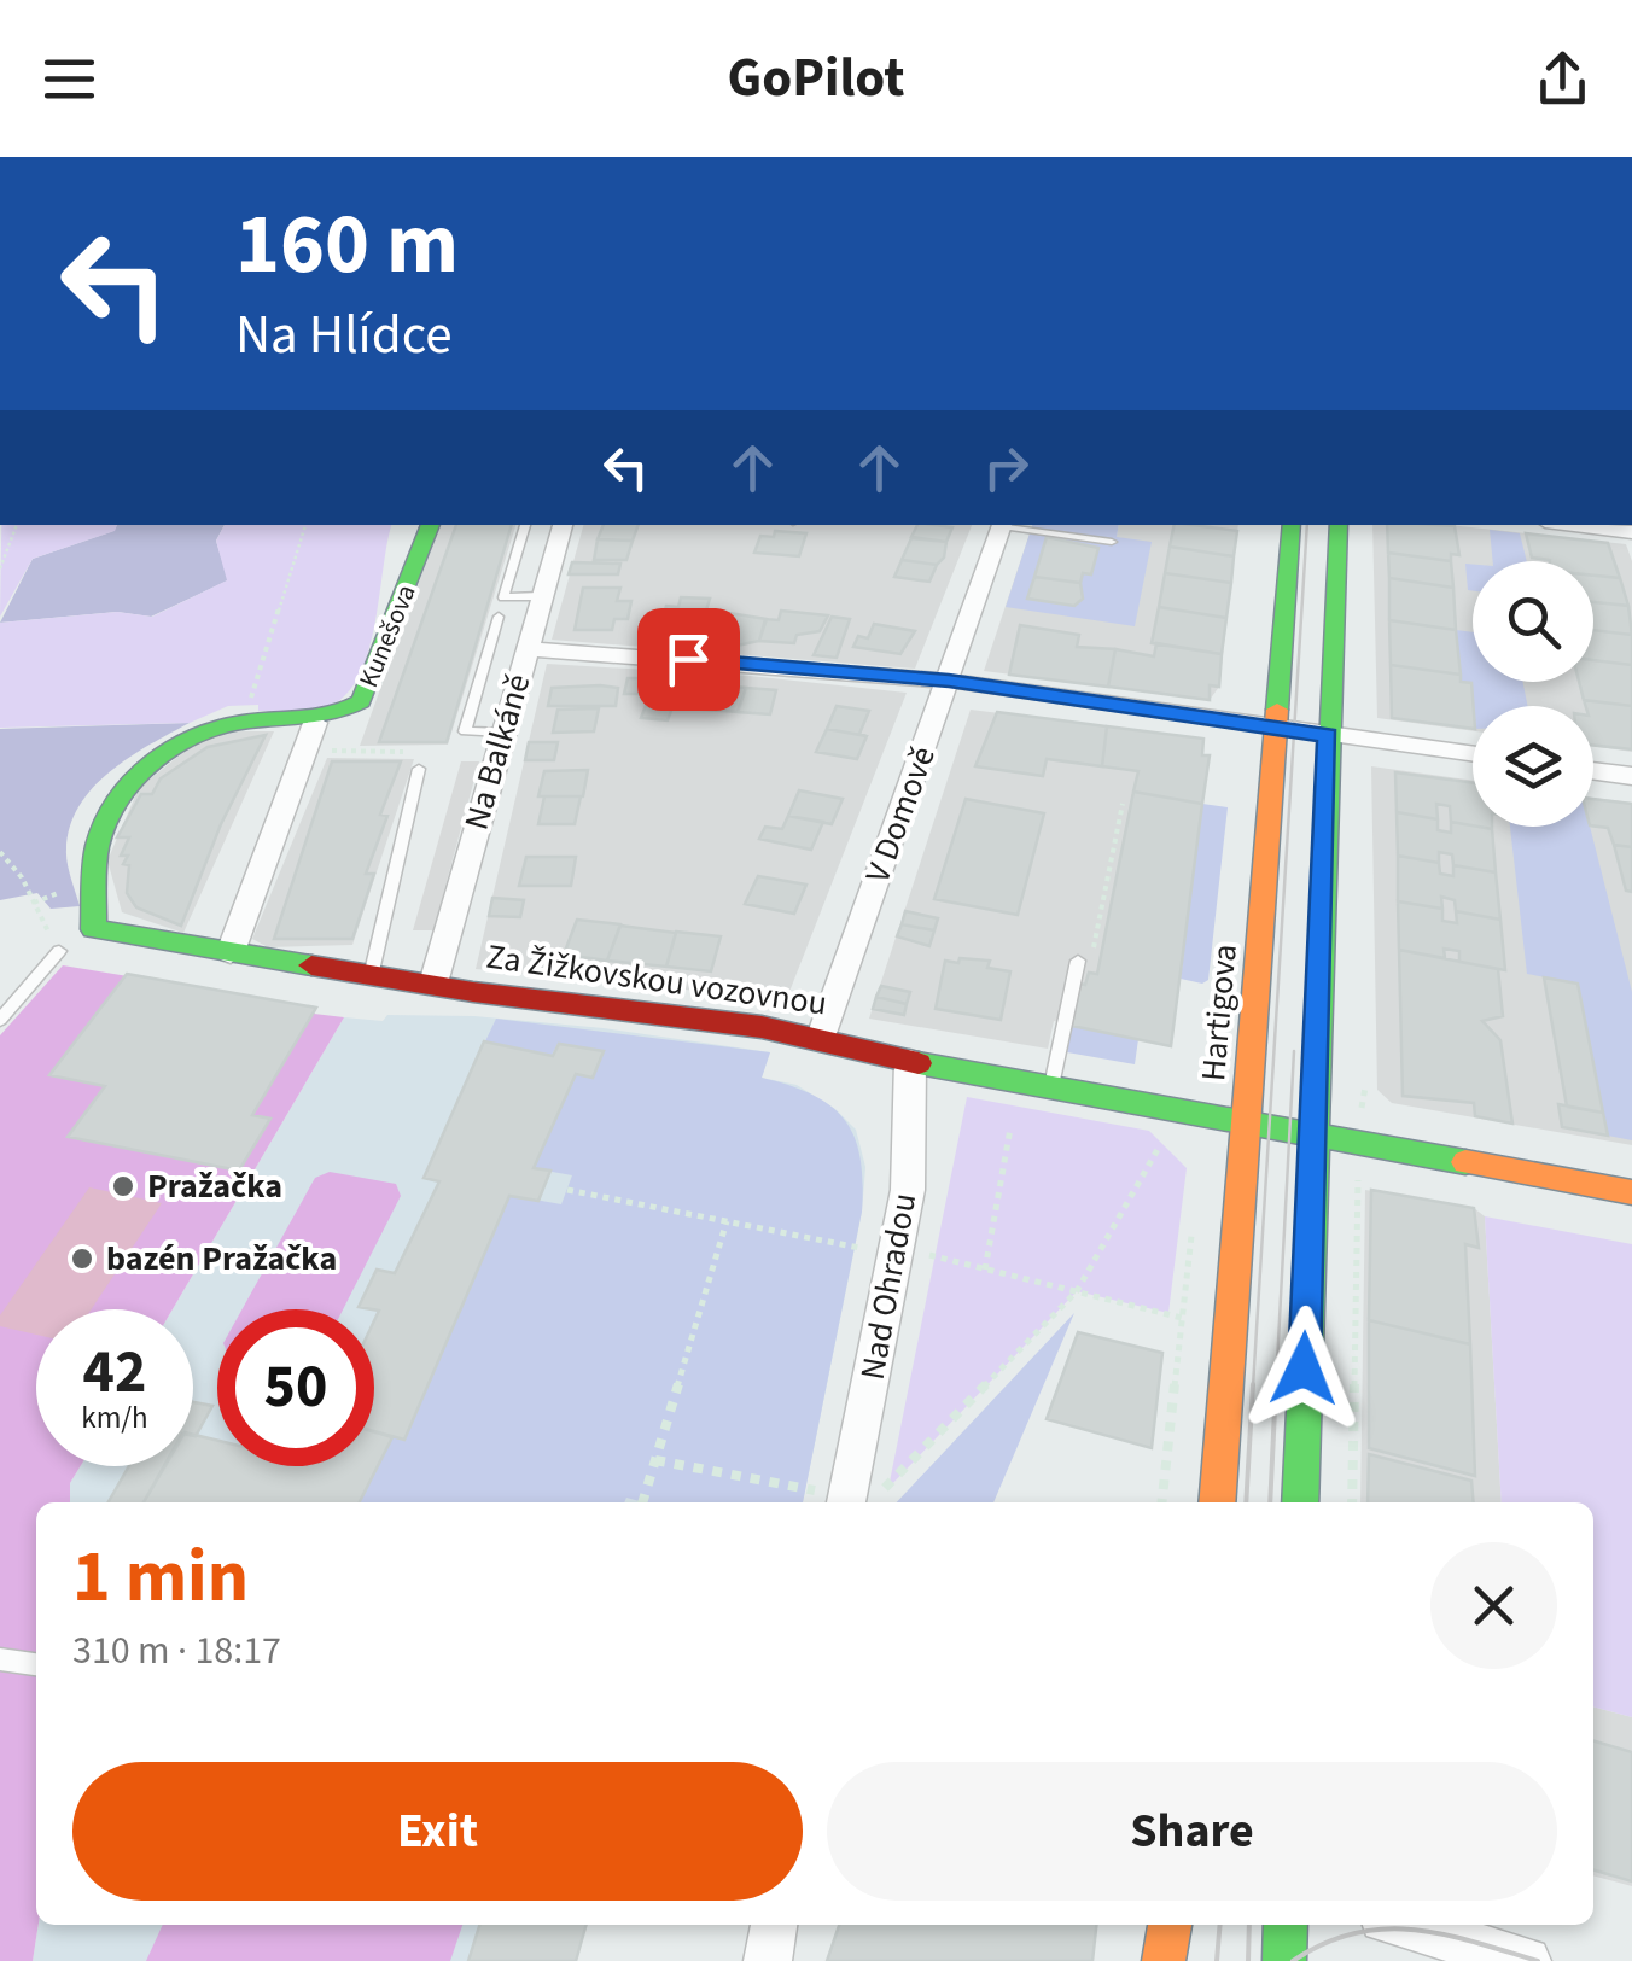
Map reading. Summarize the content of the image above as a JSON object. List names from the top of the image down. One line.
{"streets":{"main road":["Kunešova","Za Žižkovskou vozovnou","Hartigova"],"street":["Na Balkáně","V Domově","Nad Ohradou"]},"crossings":[["Na Balkáně","Za Žižkovskou vozovnou"],["V Domově","Za Žižkovskou vozovnou"],["Za Žižkovskou vozovnou","Hartigova"],["Za Žižkovskou vozovnou","Nad Ohradou"]],"places":["Pražačka","bazén Pražačka"],"page":{"header":"GoPilot","turn":["160 m","Na Hlídce"],"speed":"42 km/h","limit":"50","heading":["1 min","310 m · 18:17"],"buttons":["Exit","Share"]}}
